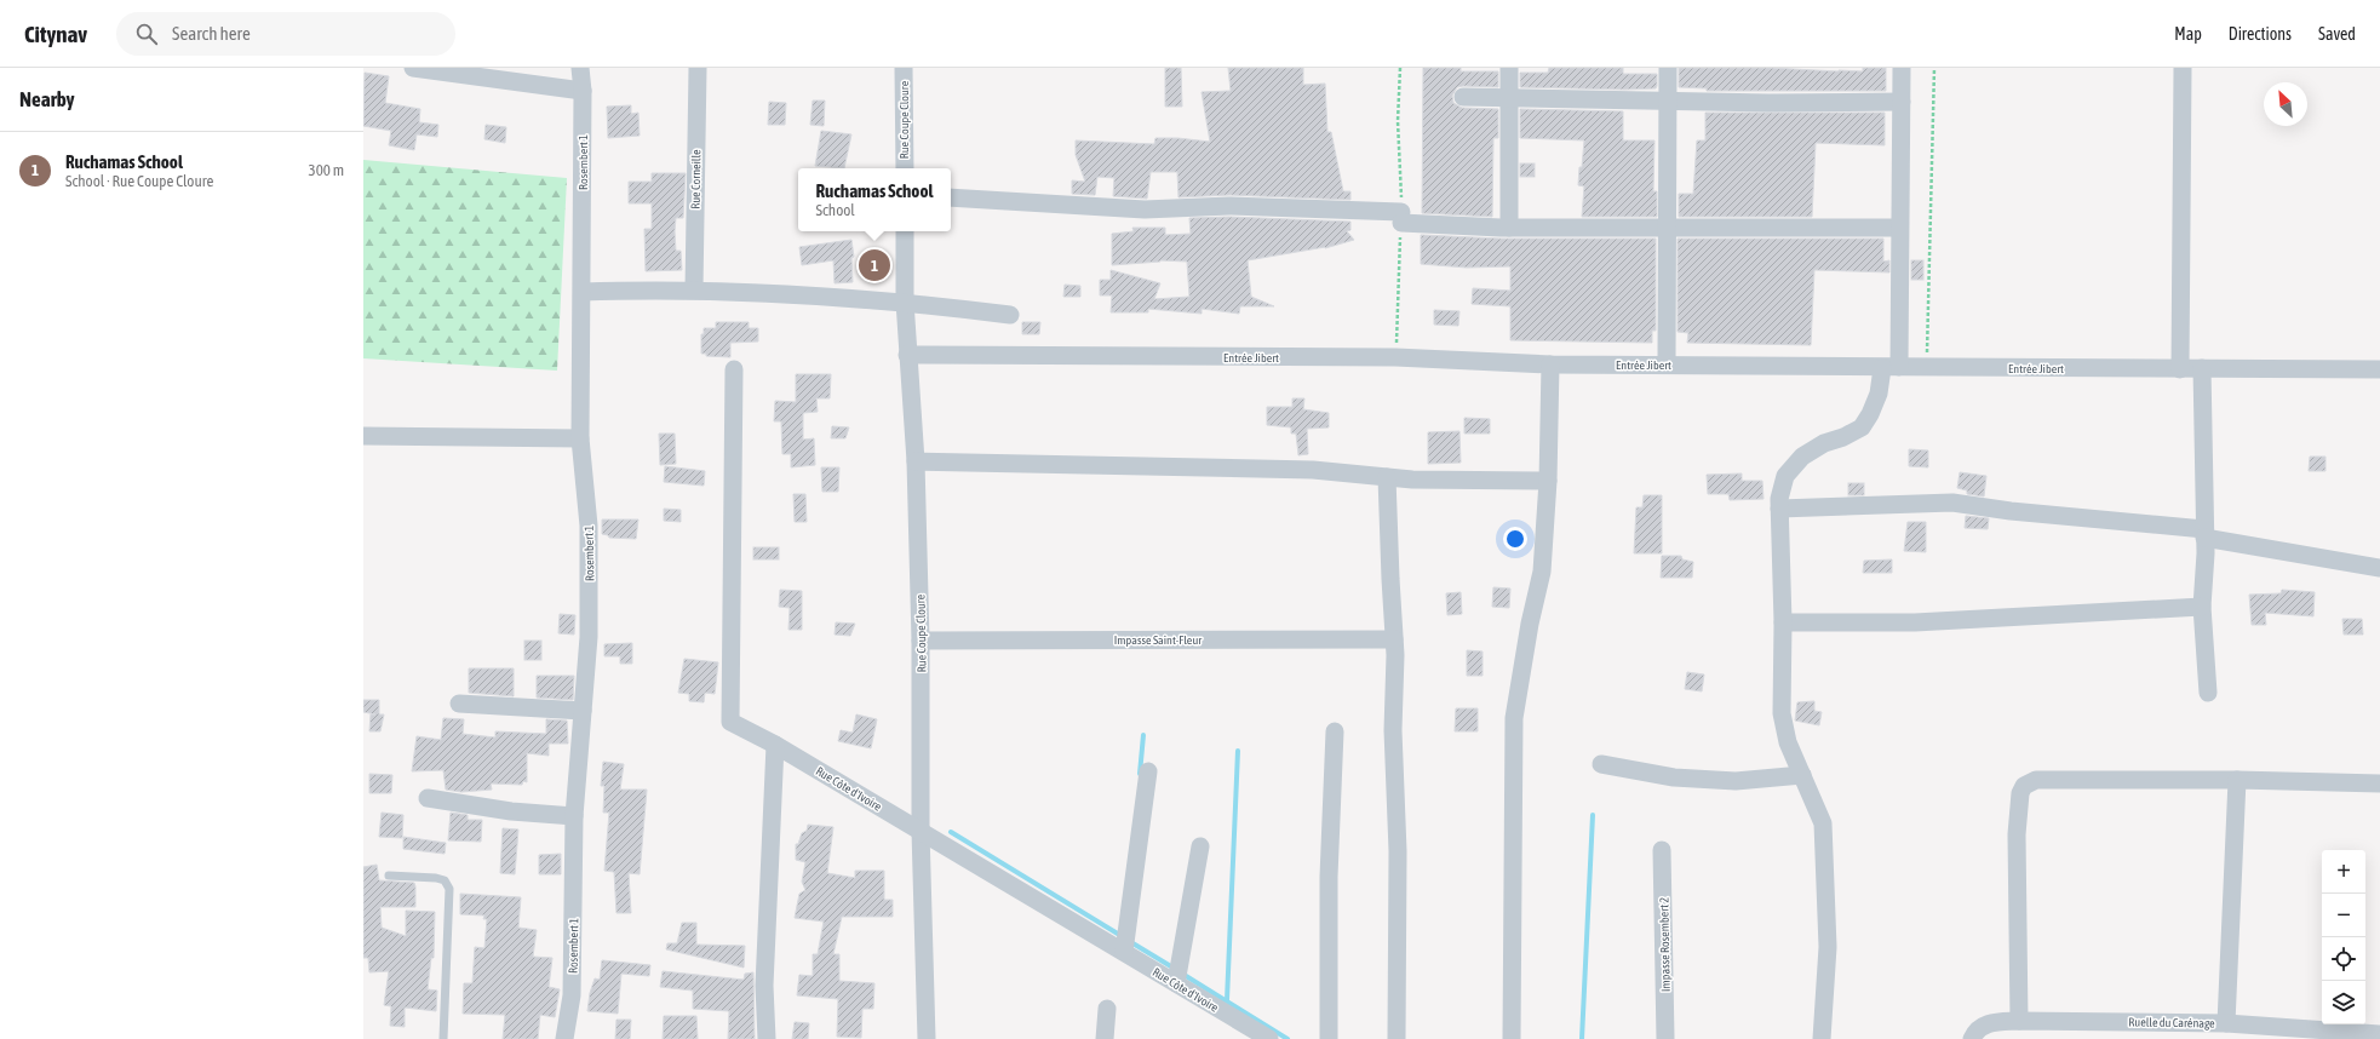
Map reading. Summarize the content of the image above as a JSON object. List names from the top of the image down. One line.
{"streets":{"street":["Rue Coupe Cloure","Rosembert 1","Rue Corneille","Entrée Jibert","Impasse Saint-Fleur","Rue Côte d'Ivoire","Impasse Rosembert 2","Ruelle du Carénage"]},"crossings":[["Rue Coupe Cloure","Entrée Jibert"],["Rue Coupe Cloure","Impasse Saint-Fleur"],["Rue Coupe Cloure","Rue Côte d'Ivoire"]],"north":"top left","page":{"header":"Citynav","search":"Search here","nav":["Map","Directions","Saved"],"heading":"Nearby","list":[{"mark":"1","name":"Ruchamas School","note":"School · Rue Coupe Cloure","value":"300 m"}],"popup":["Ruchamas School","School"],"pins":"1","map_buttons":["+","−"]}}
